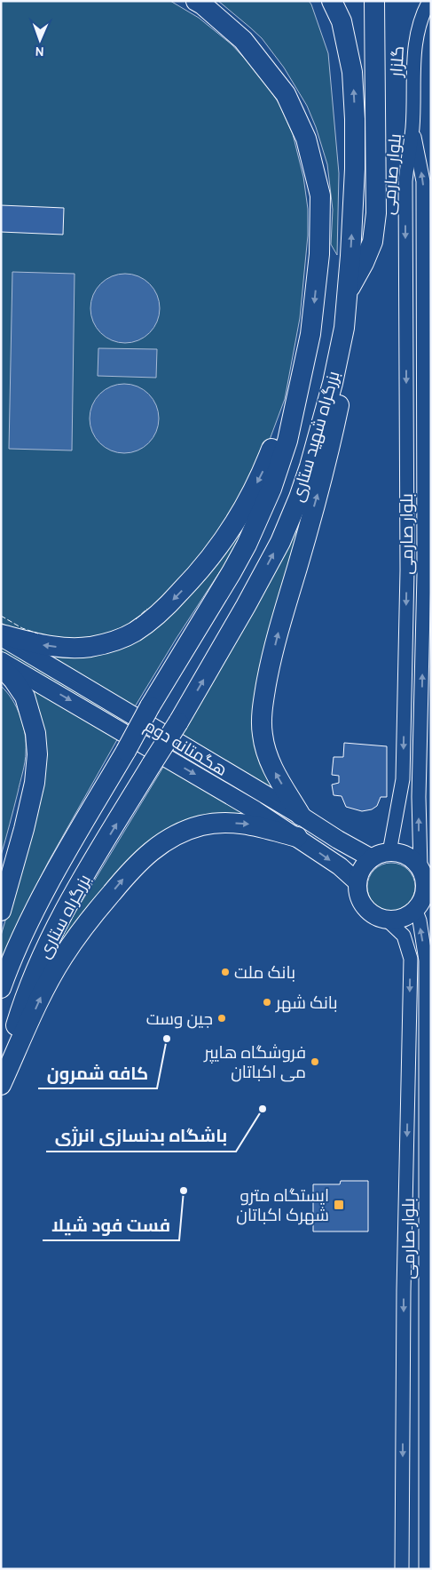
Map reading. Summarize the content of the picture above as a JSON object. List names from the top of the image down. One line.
{"streets":{"highway":["بزرگراه شهید ستاری","بزرگراه ستاری"],"main road":["هگمتانه دوم"],"street":["گلزار","بلوار صارمی"]},"crossings":[["گلزار","بلوار صارمی"],["بلوار صارمی","هگمتانه دوم"],["بزرگراه شهید ستاری","بزرگراه ستاری"]],"places":{"other":["بانک ملت","بانک شهر","جین وست","کافه شمرون","فروشگاه هایپر می اکباتان","باشگاه بدنسازی انرژی","فست فود شیلا"],"transit":["ایستگاه مترو شهرک اکباتان"]},"north":"bottom"}
